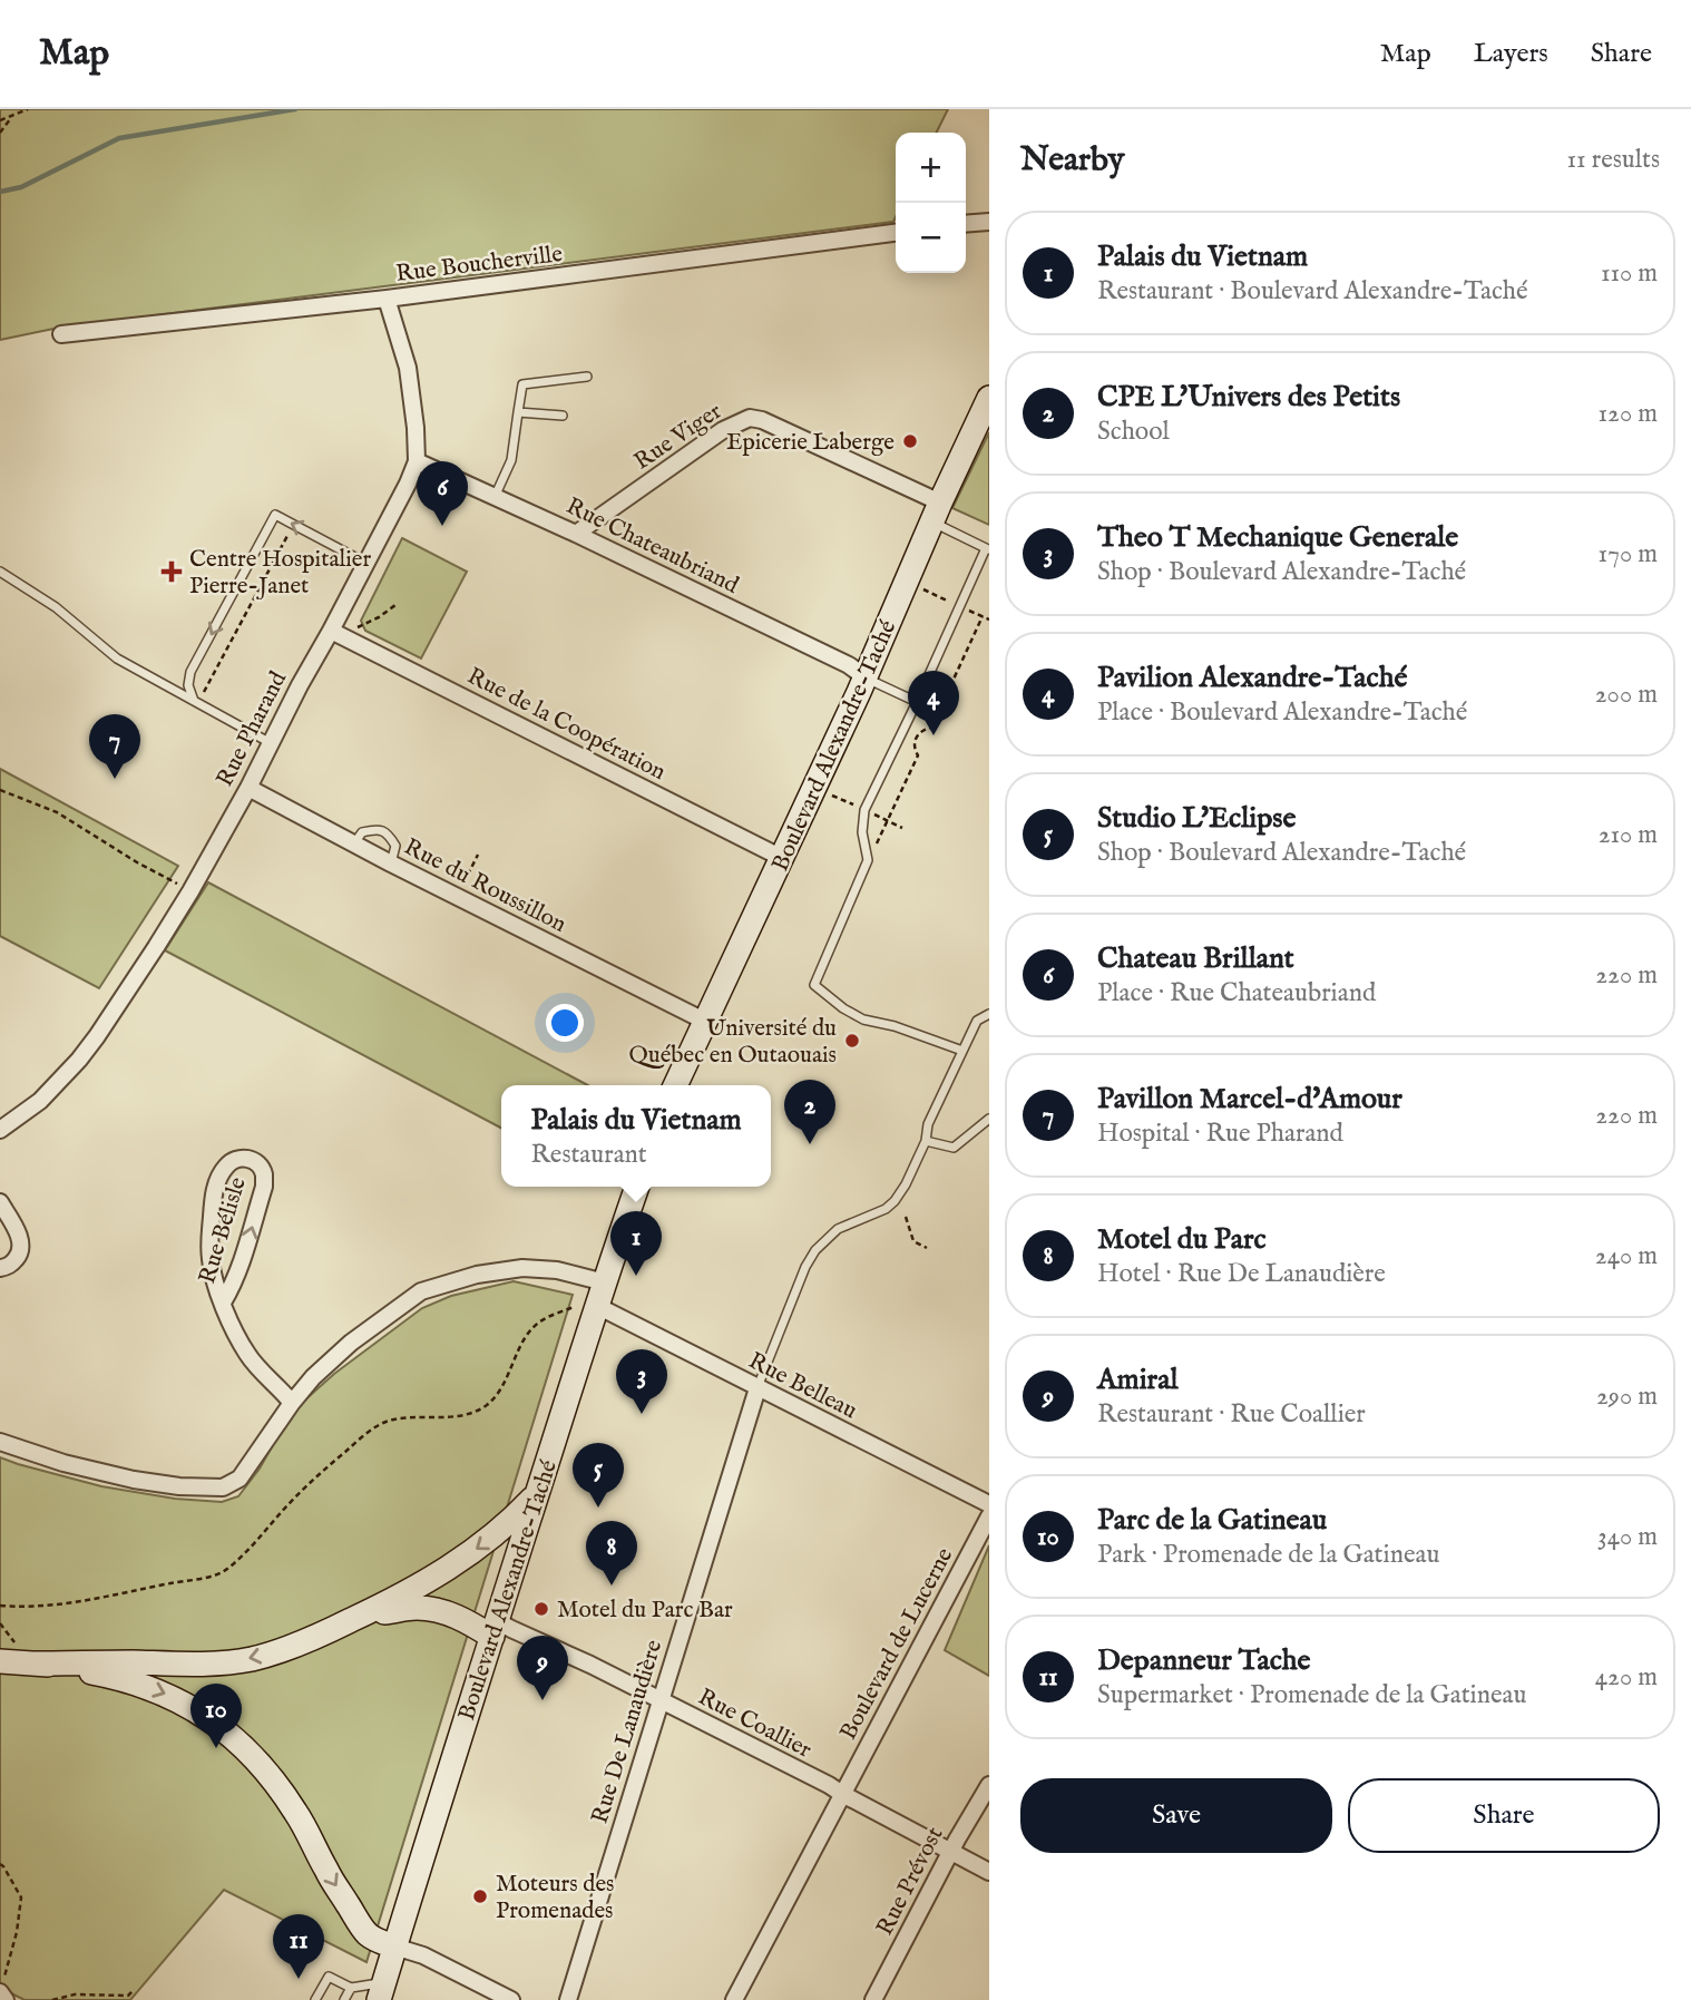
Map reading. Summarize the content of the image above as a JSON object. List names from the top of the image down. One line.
{"streets":{"main road":["Boulevard Alexandre-Taché"],"street":["Rue Boucherville","Rue Viger","Rue Chateaubriand","Rue de la Coopération","Rue Pharand","Rue du Roussillon","Rue Bélisle","Rue Belleau","Boulevard de Lucerne","Rue Coallier","Rue De Lanaudière","Rue Prévost"]},"crossings":[["Rue Boucherville","Rue Pharand"],["Rue Viger","Rue Chateaubriand"],["Rue Viger","Boulevard Alexandre-Taché"],["Rue Chateaubriand","Rue Pharand"],["Rue Chateaubriand","Boulevard Alexandre-Taché"],["Rue de la Coopération","Rue Pharand"],["Rue de la Coopération","Boulevard Alexandre-Taché"],["Rue Pharand","Rue du Roussillon"],["Boulevard Alexandre-Taché","Rue du Roussillon"],["Boulevard Alexandre-Taché","Rue Belleau"],["Boulevard Alexandre-Taché","Rue Coallier"],["Rue Belleau","Rue De Lanaudière"],["Boulevard de Lucerne","Rue Coallier"],["Rue Coallier","Rue De Lanaudière"],["Rue Coallier","Rue Prévost"]],"places":{"other":["Epicerie Laberge","Université du Québec en Outaouais","Motel du Parc Bar","Moteurs des Promenades"],"health":["Centre Hospitalier Pierre-Janet"]},"page":{"header":"Map","nav":["Map","Layers","Share"],"heading":["Nearby","11 results"],"map_buttons":["+","−"],"list":[{"mark":"1","name":"Palais du Vietnam","note":"Restaurant · Boulevard Alexandre-Taché","value":"110 m"},{"mark":"2","name":"CPE L'Univers des Petits","note":"School","value":"120 m"},{"mark":"3","name":"Theo T Mechanique Generale","note":"Shop · Boulevard Alexandre-Taché","value":"170 m"},{"mark":"4","name":"Pavilion Alexandre-Taché","note":"Place · Boulevard Alexandre-Taché","value":"200 m"},{"mark":"5","name":"Studio L'Eclipse","note":"Shop · Boulevard Alexandre-Taché","value":"210 m"},{"mark":"6","name":"Chateau Brillant","note":"Place · Rue Chateaubriand","value":"220 m"},{"mark":"7","name":"Pavillon Marcel-d'Amour","note":"Hospital · Rue Pharand","value":"220 m"},{"mark":"8","name":"Motel du Parc","note":"Hotel · Rue De Lanaudière","value":"240 m"},{"mark":"9","name":"Amiral","note":"Restaurant · Rue Coallier","value":"290 m"},{"mark":"10","name":"Parc de la Gatineau","note":"Park · Promenade de la Gatineau","value":"340 m"},{"mark":"11","name":"Depanneur Tache","note":"Supermarket · Promenade de la Gatineau","value":"420 m"}],"pins":["6","4","7","2","1","3","5","8","9","10","11"],"popup":["Palais du Vietnam","Restaurant"],"buttons":["Save","Share"]}}
